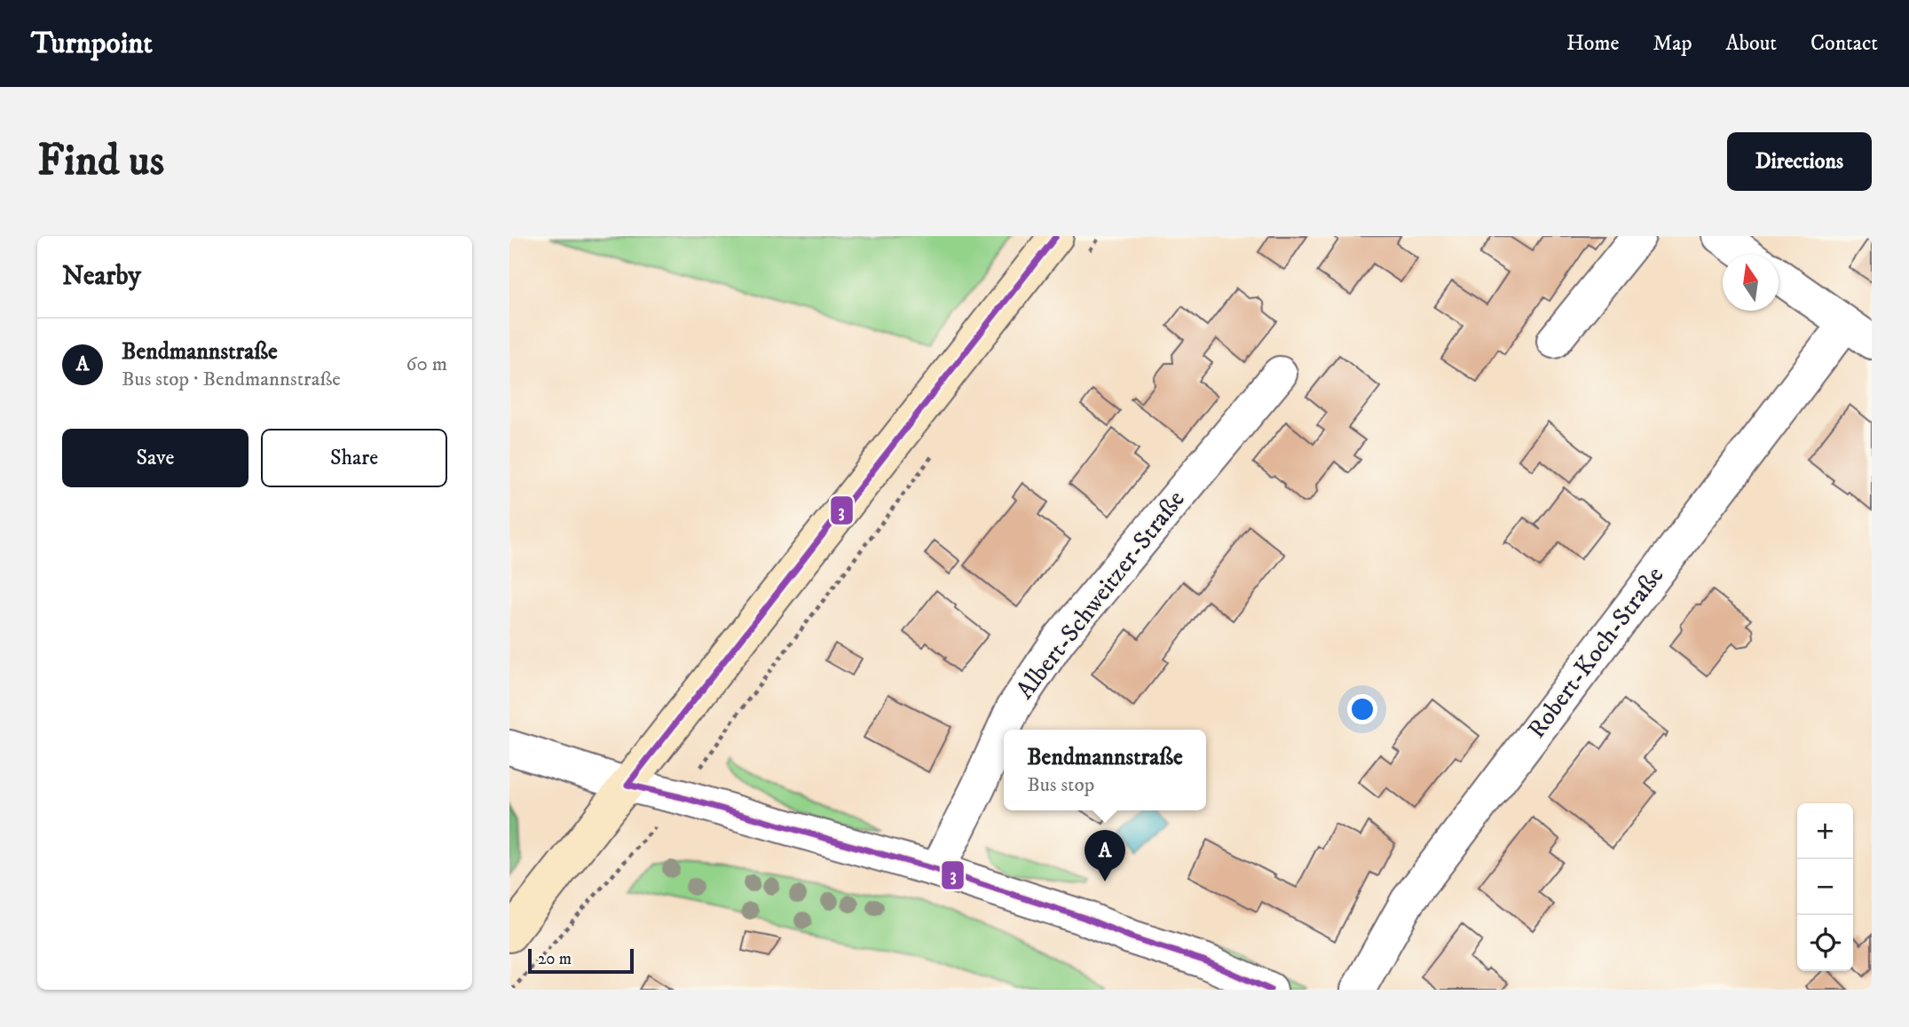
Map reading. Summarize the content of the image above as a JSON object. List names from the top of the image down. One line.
{"streets":{"street":["Albert-Schweitzer-Straße","Robert-Koch-Straße"]},"lines":["transit line 3"],"scale_bar":"20 m","north":"top","page":{"header":"Turnpoint","nav":["Home","Map","About","Contact"],"buttons":["Directions",["Save","Share"]],"title":"Find us","heading":"Nearby","list":[{"mark":"A","name":"Bendmannstraße","note":"Bus stop · Bendmannstraße","value":"60 m"}],"popup":["Bendmannstraße","Bus stop"],"map_buttons":["+","−"],"pins":"A","scale":"20 m"}}
